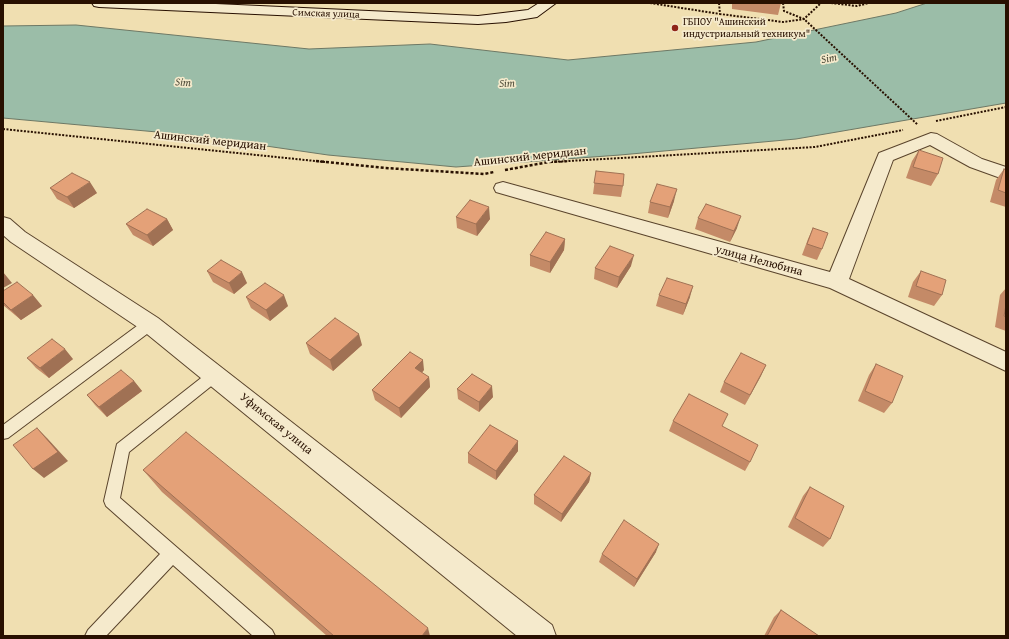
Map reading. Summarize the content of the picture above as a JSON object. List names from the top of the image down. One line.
{"streets":{"street":["Симская улица","улица Нелюбина","Уфимская улица"],"path":["Ашинский меридиан"]},"water":["Sim"],"places":["ГБПОУ \"Ашинский индустриальный техникум\""]}
